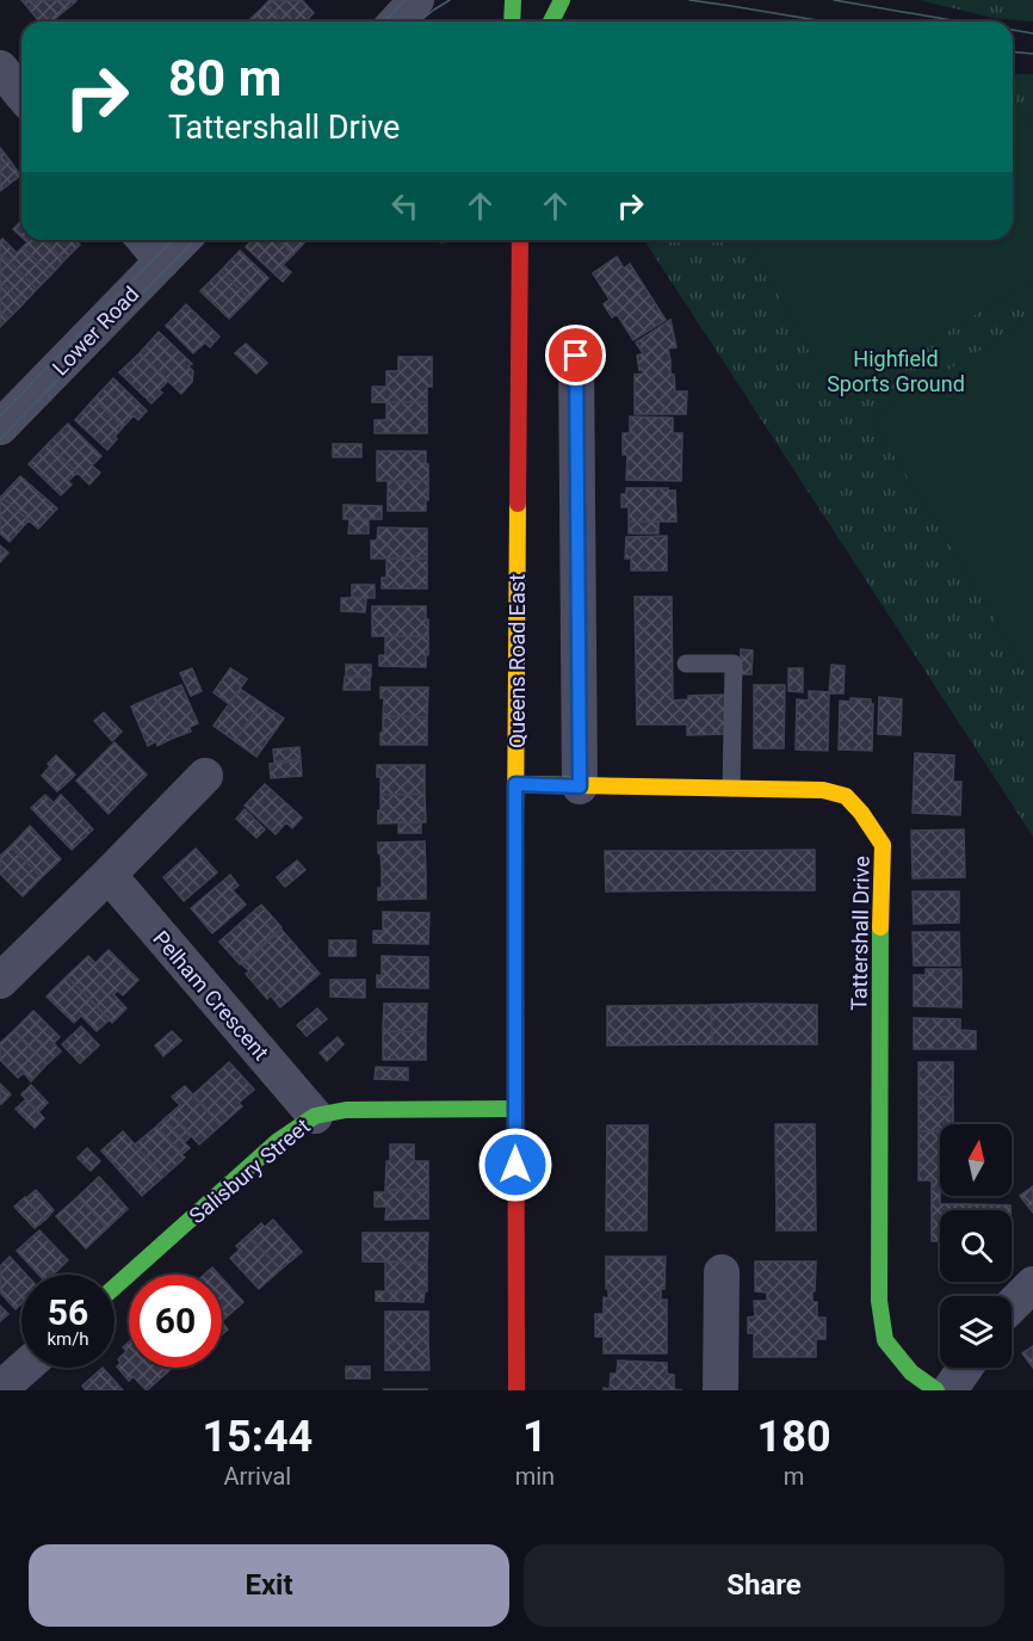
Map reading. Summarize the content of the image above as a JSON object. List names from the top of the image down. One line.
{"streets":{"street":["Lower Road","Queens Road East","Tattershall Drive","Pelham Crescent","Salisbury Street"]},"crossings":[["Queens Road East","Tattershall Drive"],["Queens Road East","Salisbury Street"],["Pelham Crescent","Salisbury Street"]],"parks":["Highfield Sports Ground"],"north":"top","page":{"turn":["80 m","Tattershall Drive"],"speed":"56 km/h","limit":"60","eta":["15:44","Arrival","1","min","180","m"],"buttons":["Exit","Share"]}}
